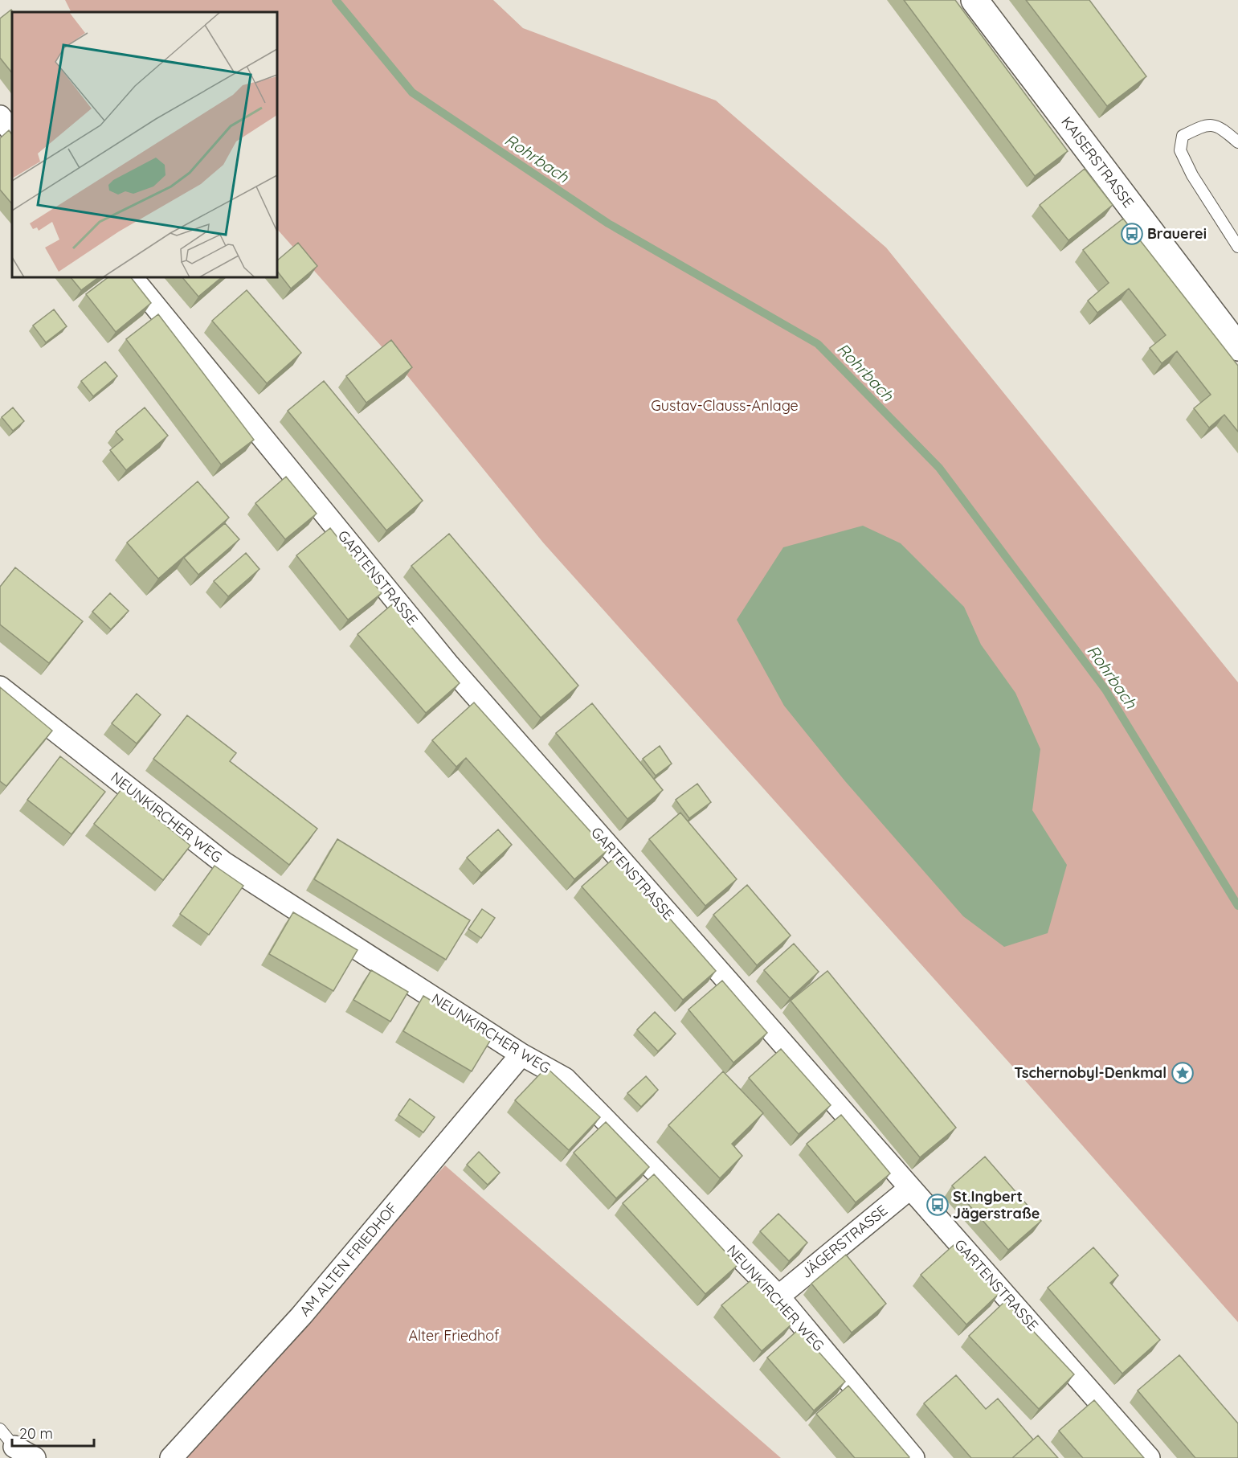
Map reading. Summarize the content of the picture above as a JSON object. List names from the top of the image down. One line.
{"streets":{"main road":["KAISERSTRASSE"],"street":["GARTENSTRASSE","NEUNKIRCHER WEG","JÄGERSTRASSE","AM ALTEN FRIEDHOF"]},"crossings":[["GARTENSTRASSE","JÄGERSTRASSE"],["NEUNKIRCHER WEG","JÄGERSTRASSE"],["NEUNKIRCHER WEG","AM ALTEN FRIEDHOF"]],"water":["Rohrbach"],"parks":["Gustav-Clauss-Anlage","Alter Friedhof"],"places":{"bus stop":["Brauerei","St.Ingbert Jägerstraße"],"place":["Tschernobyl-Denkmal"]},"scale_bar":"20 m"}
